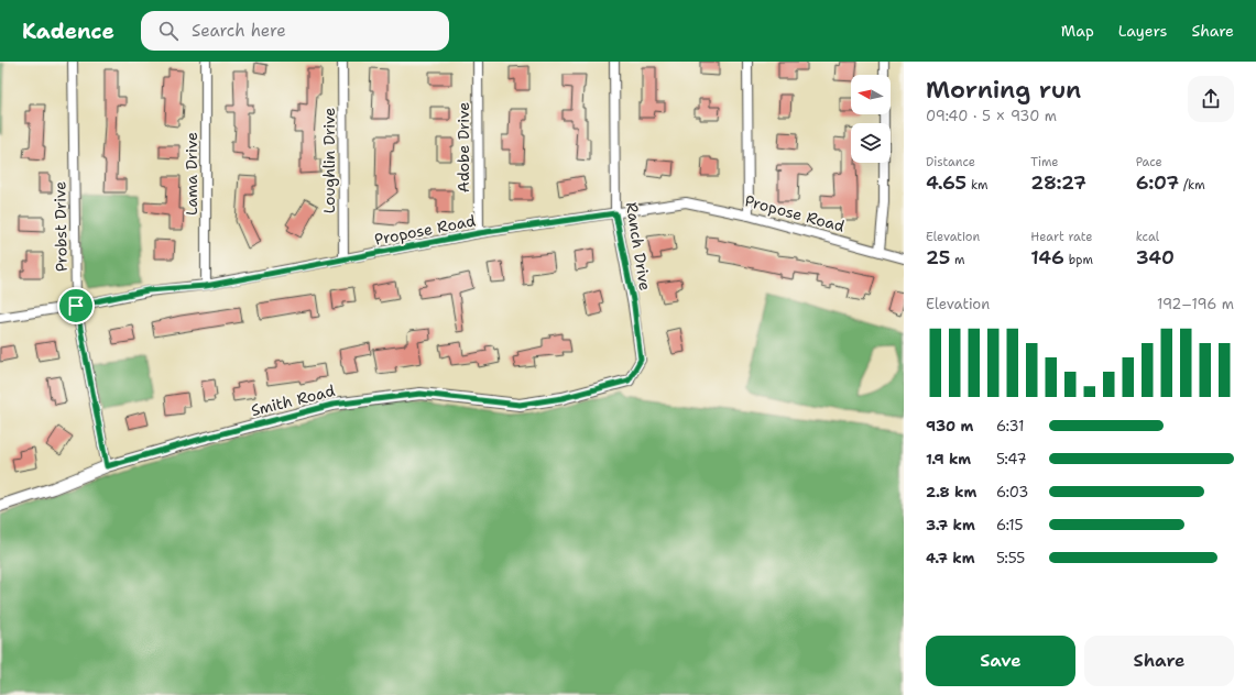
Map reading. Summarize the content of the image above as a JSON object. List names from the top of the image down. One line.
{"streets":{"street":["Adobe Drive","Loughlin Drive","Lama Drive","Propose Road","Probst Drive","Ranch Drive","Smith Road"]},"crossings":[["Adobe Drive","Propose Road"],["Loughlin Drive","Propose Road"],["Lama Drive","Propose Road"],["Propose Road","Probst Drive"],["Propose Road","Ranch Drive"],["Probst Drive","Smith Road"],["Ranch Drive","Smith Road"]],"north":"left","page":{"header":"Kadence","search":"Search here","nav":["Map","Layers","Share"],"heading":["Morning run","09:40 · 5 × 930 m"],"stats":[["Distance","4.65 km"],["Time","28:27"],["Pace","6:07 /km"],["Elevation","25 m"],["Heart rate","146 bpm"],["kcal","340"]],"chart":["Elevation","192–196 m"],"list":[{"name":"930 m","note":"6:31"},{"name":"1.9 km","note":"5:47"},{"name":"2.8 km","note":"6:03"},{"name":"3.7 km","note":"6:15"},{"name":"4.7 km","note":"5:55"}],"buttons":["Save","Share"]}}
